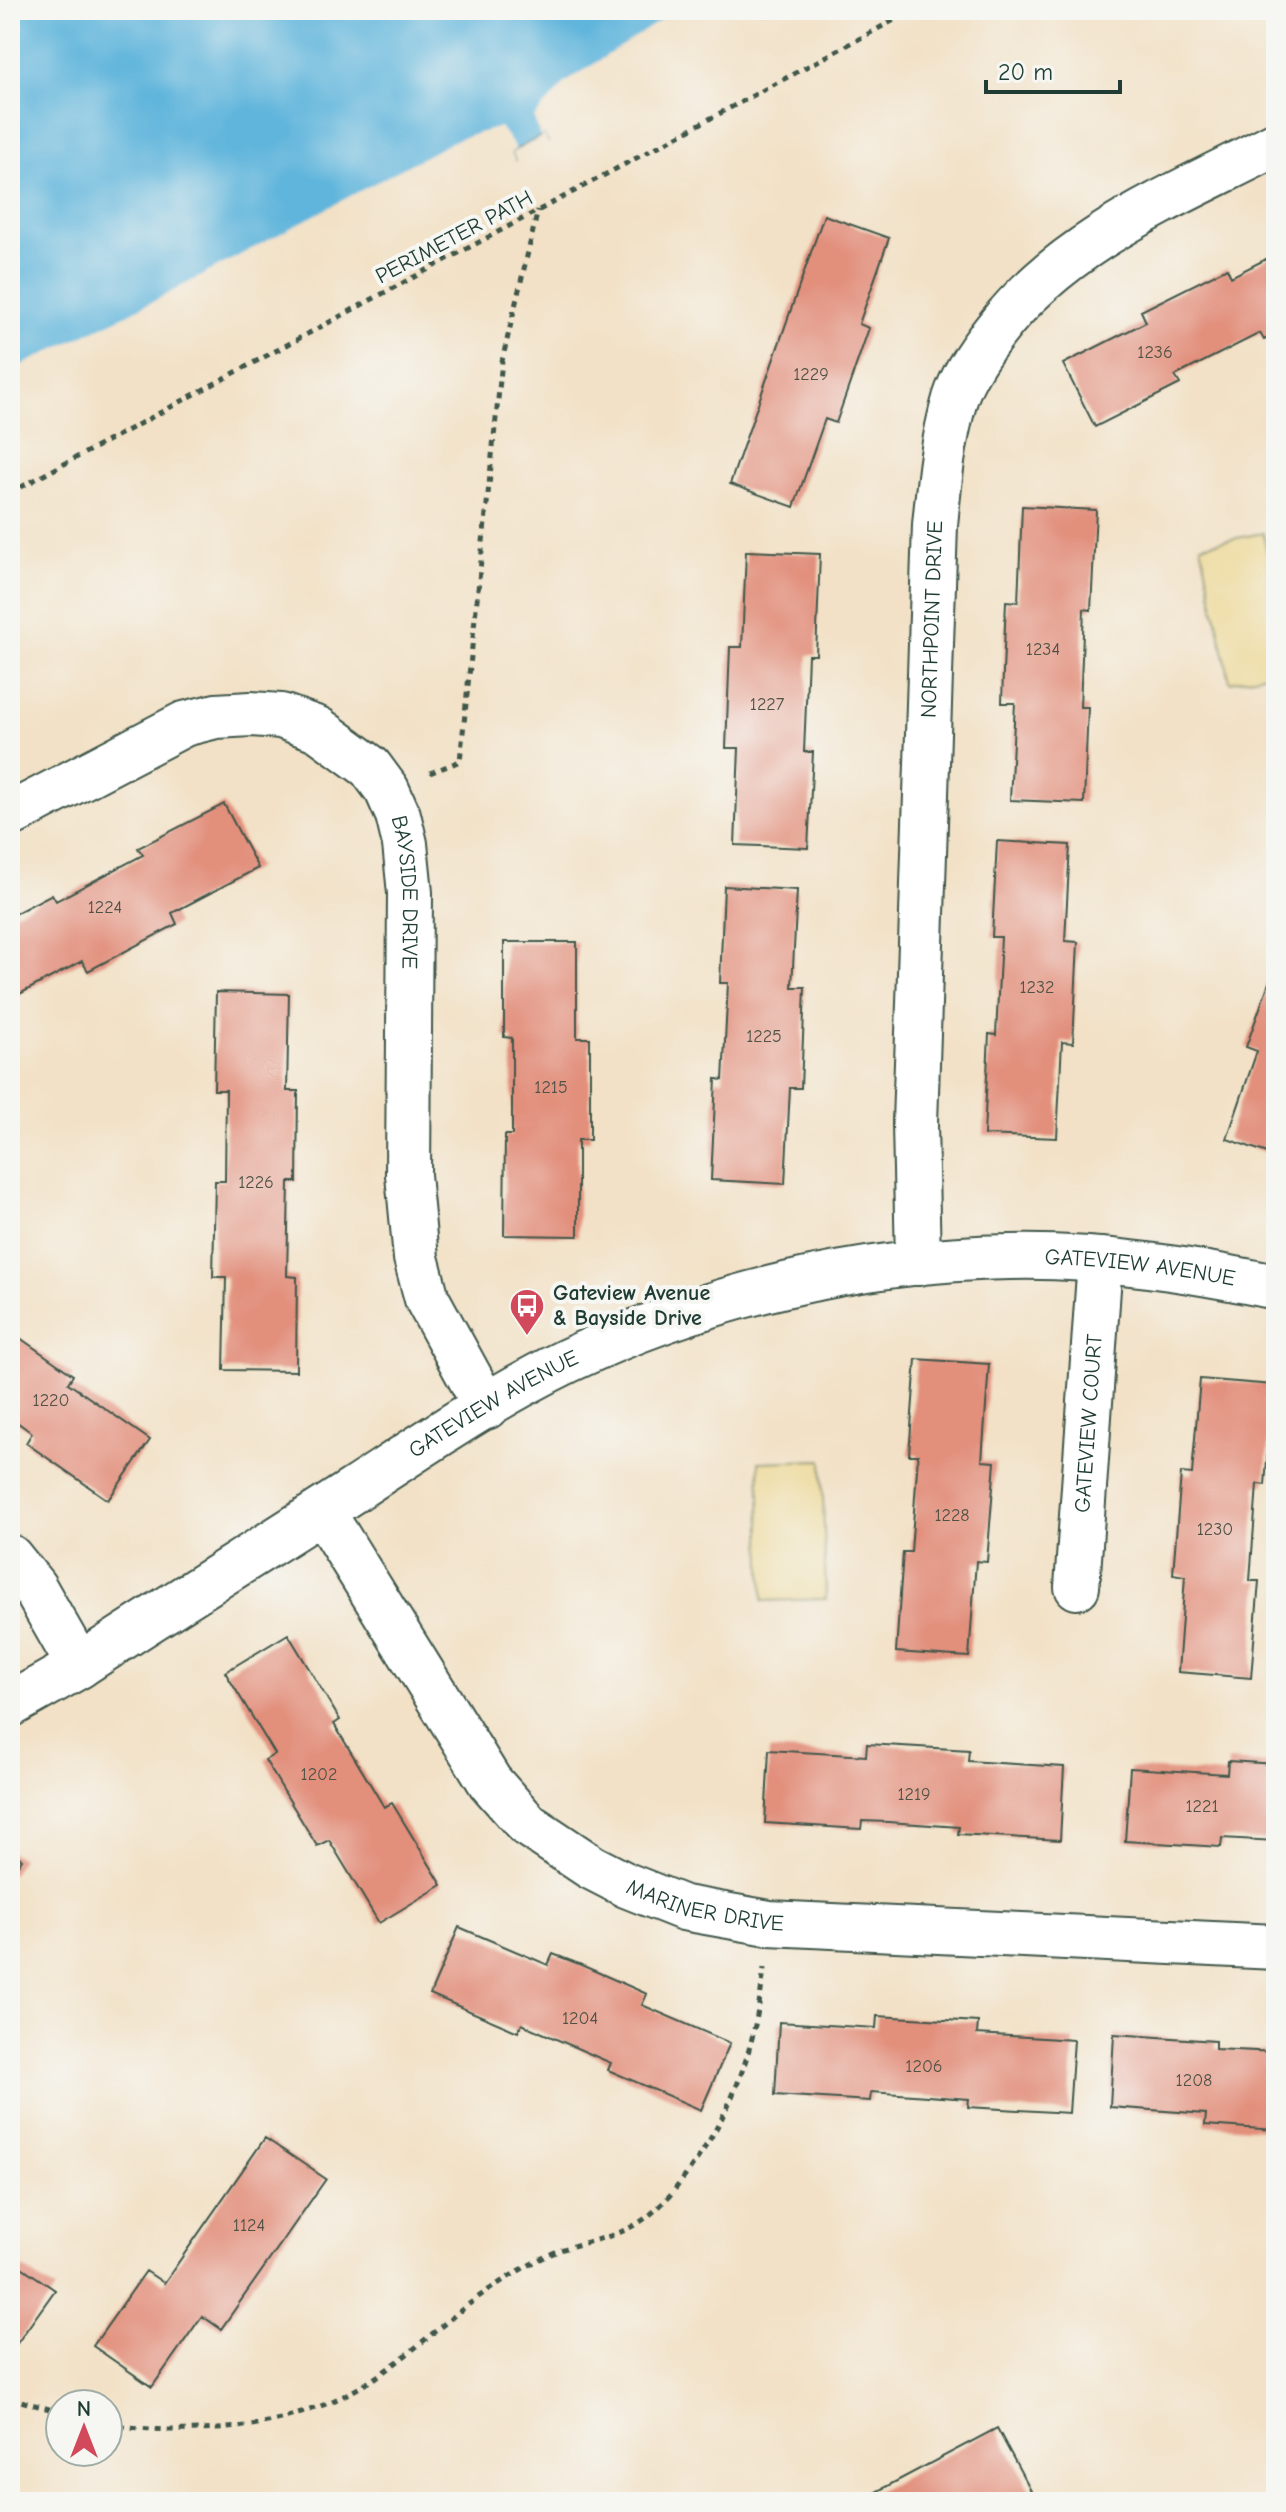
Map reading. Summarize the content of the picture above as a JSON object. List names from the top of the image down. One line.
{"streets":{"street":["NORTHPOINT DRIVE","BAYSIDE DRIVE","GATEVIEW AVENUE","GATEVIEW COURT","MARINER DRIVE"],"path":["PERIMETER PATH"]},"crossings":[["NORTHPOINT DRIVE","GATEVIEW AVENUE"],["BAYSIDE DRIVE","GATEVIEW AVENUE"],["GATEVIEW AVENUE","GATEVIEW COURT"],["GATEVIEW AVENUE","MARINER DRIVE"]],"places":{"bus stop":["Gateview Avenue & Bayside Drive"]},"house_numbers":["1236","1229","1234","1227","1224","1232","1225","1215","1226","1220","1228","1230","1202","1219","1221","1204","1206","1208","1124"],"scale_bar":"20 m","north":"top"}
